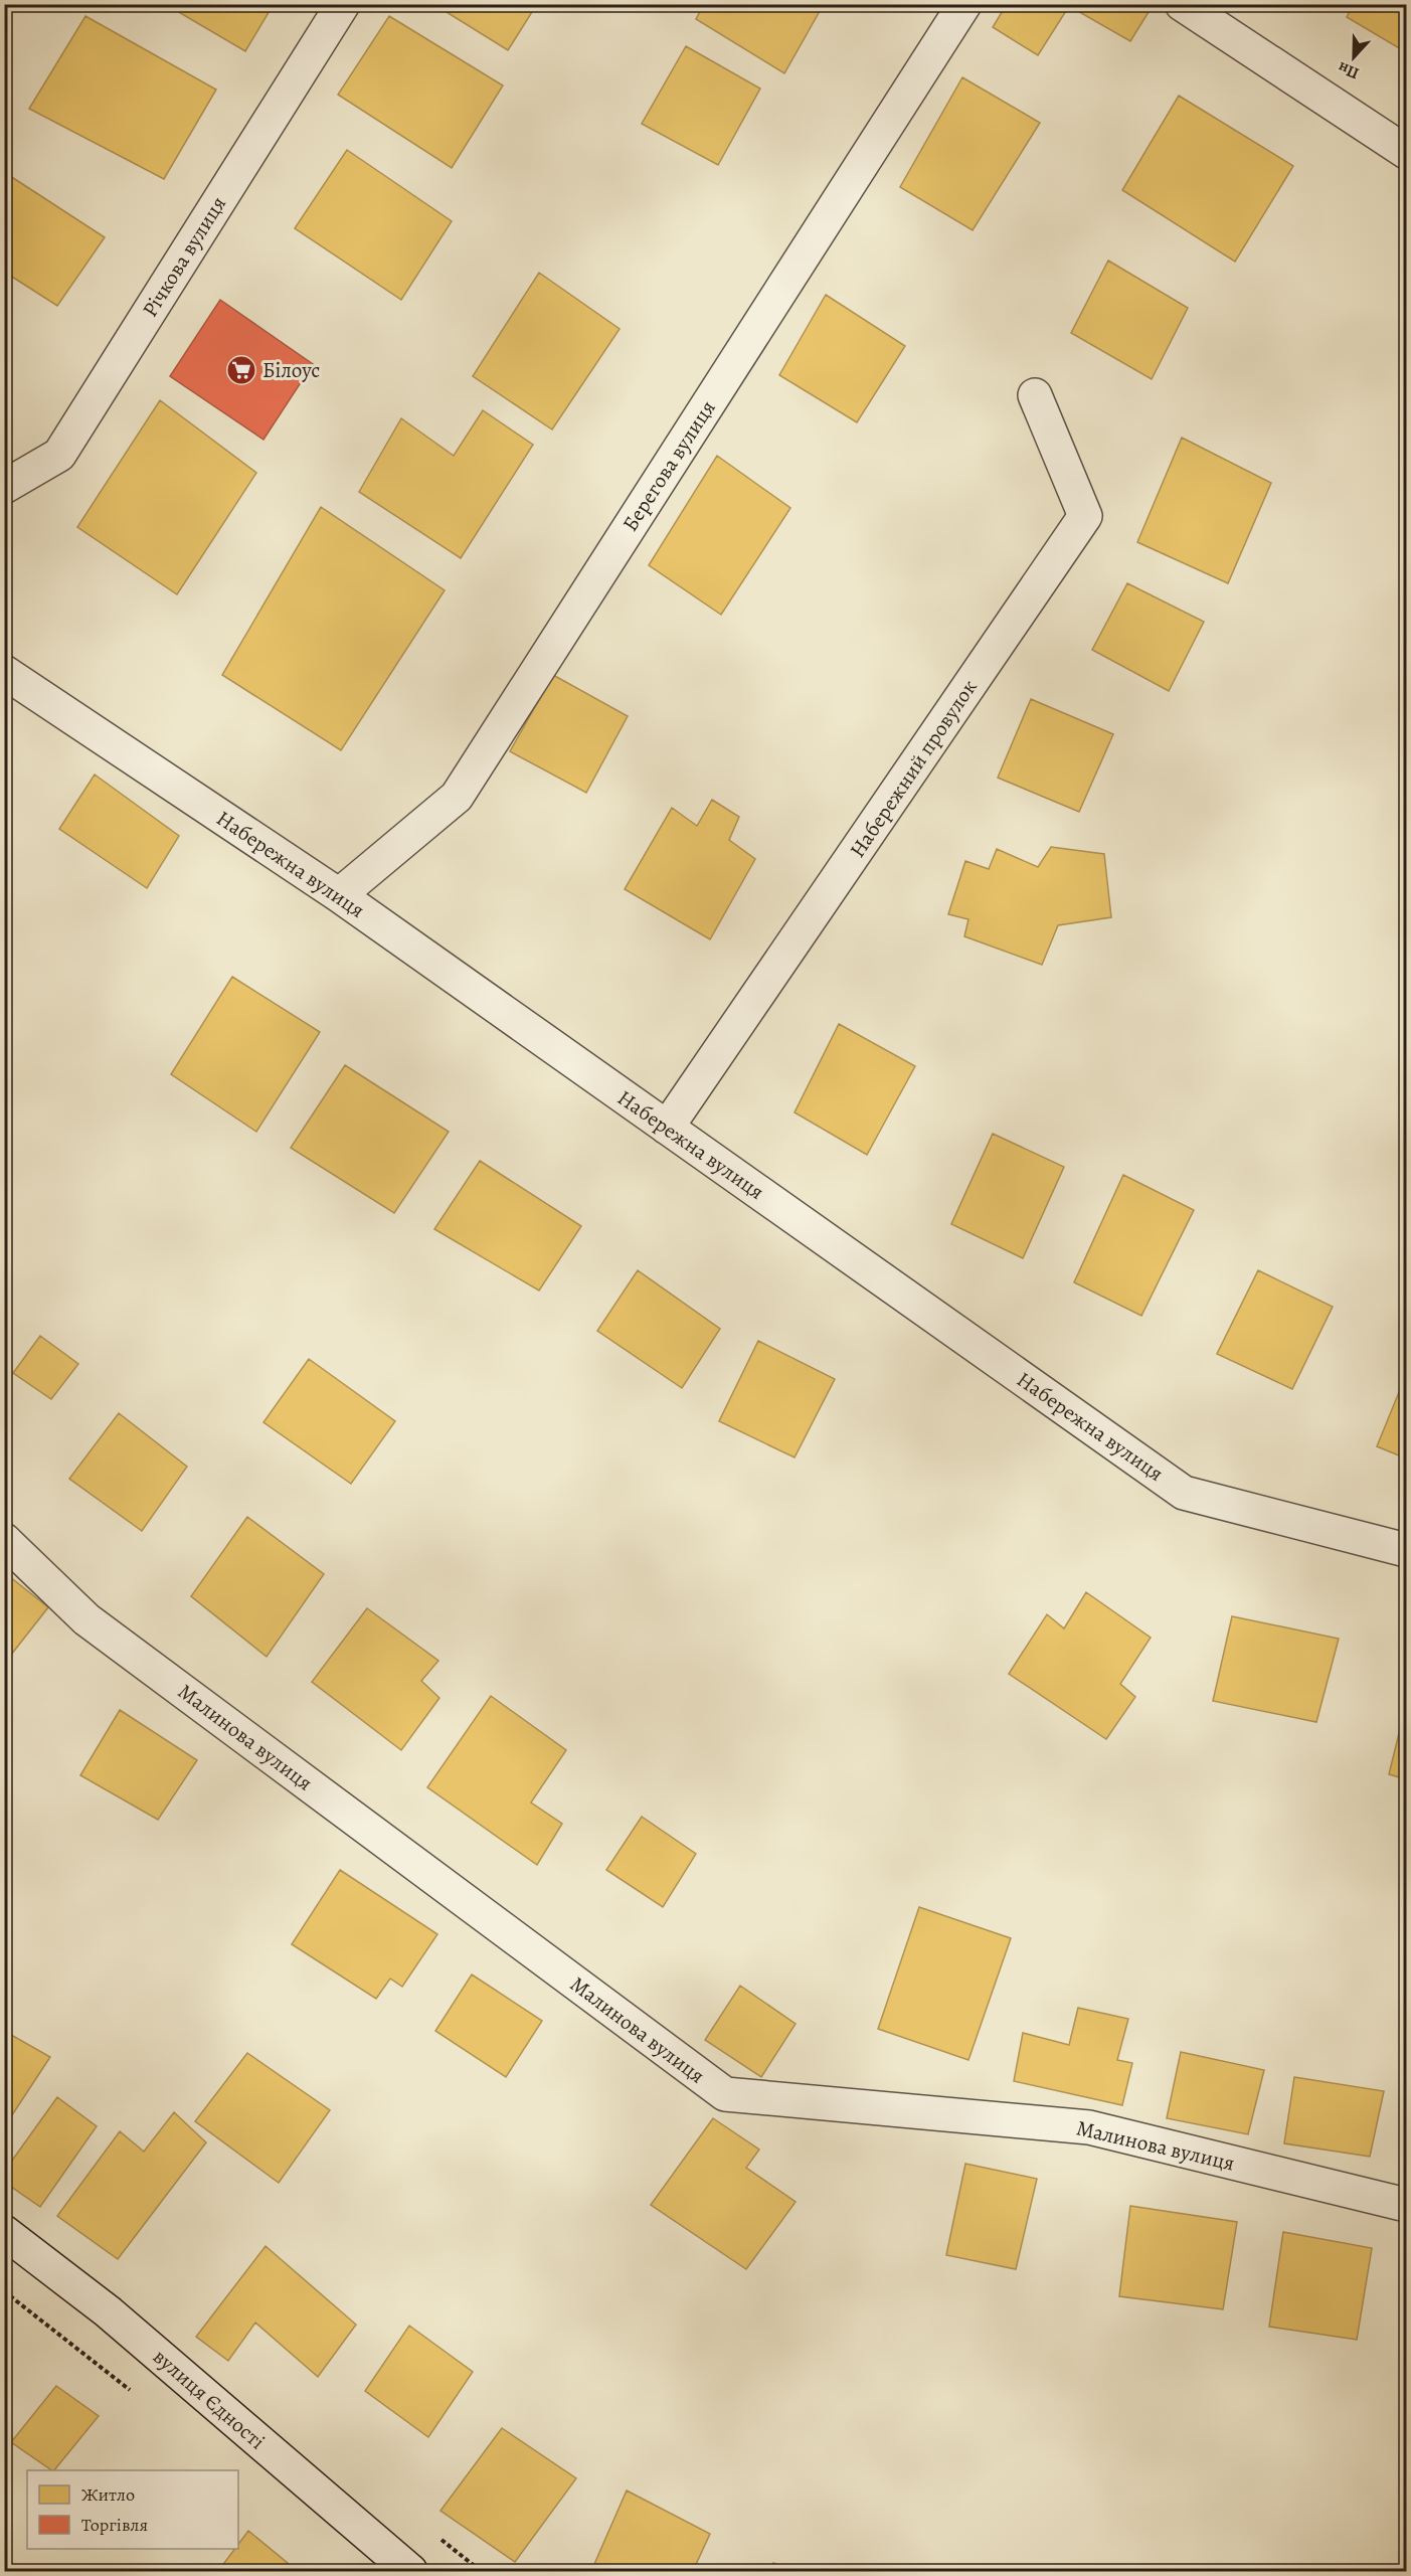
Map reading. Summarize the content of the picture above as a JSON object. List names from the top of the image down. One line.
{"streets":{"street":["Річкова вулиця","Берегова вулиця","Набережний провулок","Набережна вулиця","Малинова вулиця","вулиця Єдності"]},"crossings":[["Берегова вулиця","Набережна вулиця"],["Набережний провулок","Набережна вулиця"]],"places":{"supermarket":["Білоус"]},"legend":["Житло","Торгівля"],"north":"bottom"}
